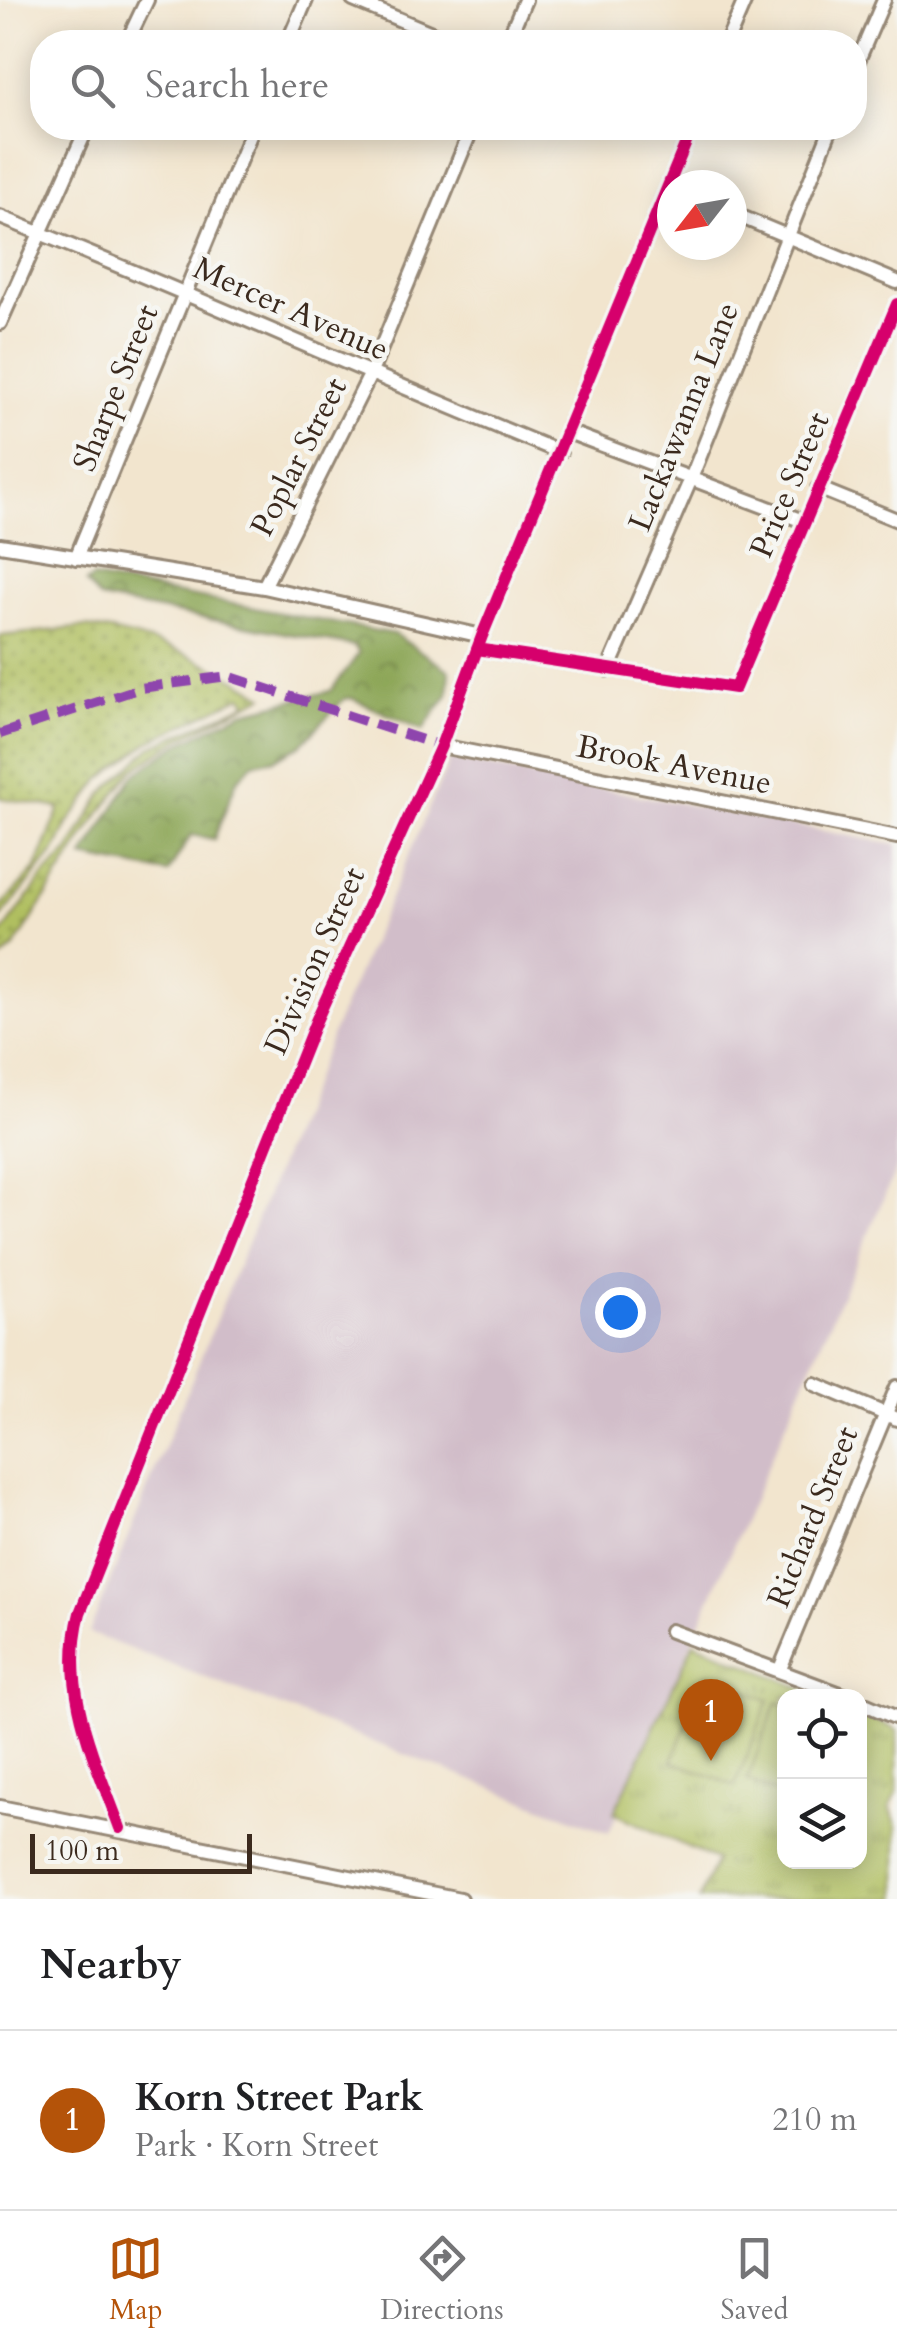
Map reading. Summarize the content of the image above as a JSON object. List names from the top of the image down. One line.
{"streets":{"street":["Mercer Avenue","Sharpe Street","Lackawanna Lane","Poplar Street","Price Street","Brook Avenue","Division Street","Richard Street"]},"crossings":[["Mercer Avenue","Sharpe Street"],["Mercer Avenue","Poplar Street"],["Mercer Avenue","Division Street"],["Lackawanna Lane","Price Street"],["Brook Avenue","Division Street"]],"scale_bar":"100 m","north":"bottom left","page":{"search":"Search here","pins":"1","scale":"100 m","heading":"Nearby","list":[{"mark":"1","name":"Korn Street Park","note":"Park · Korn Street","value":"210 m"}],"nav":["Map","Directions","Saved"]}}
